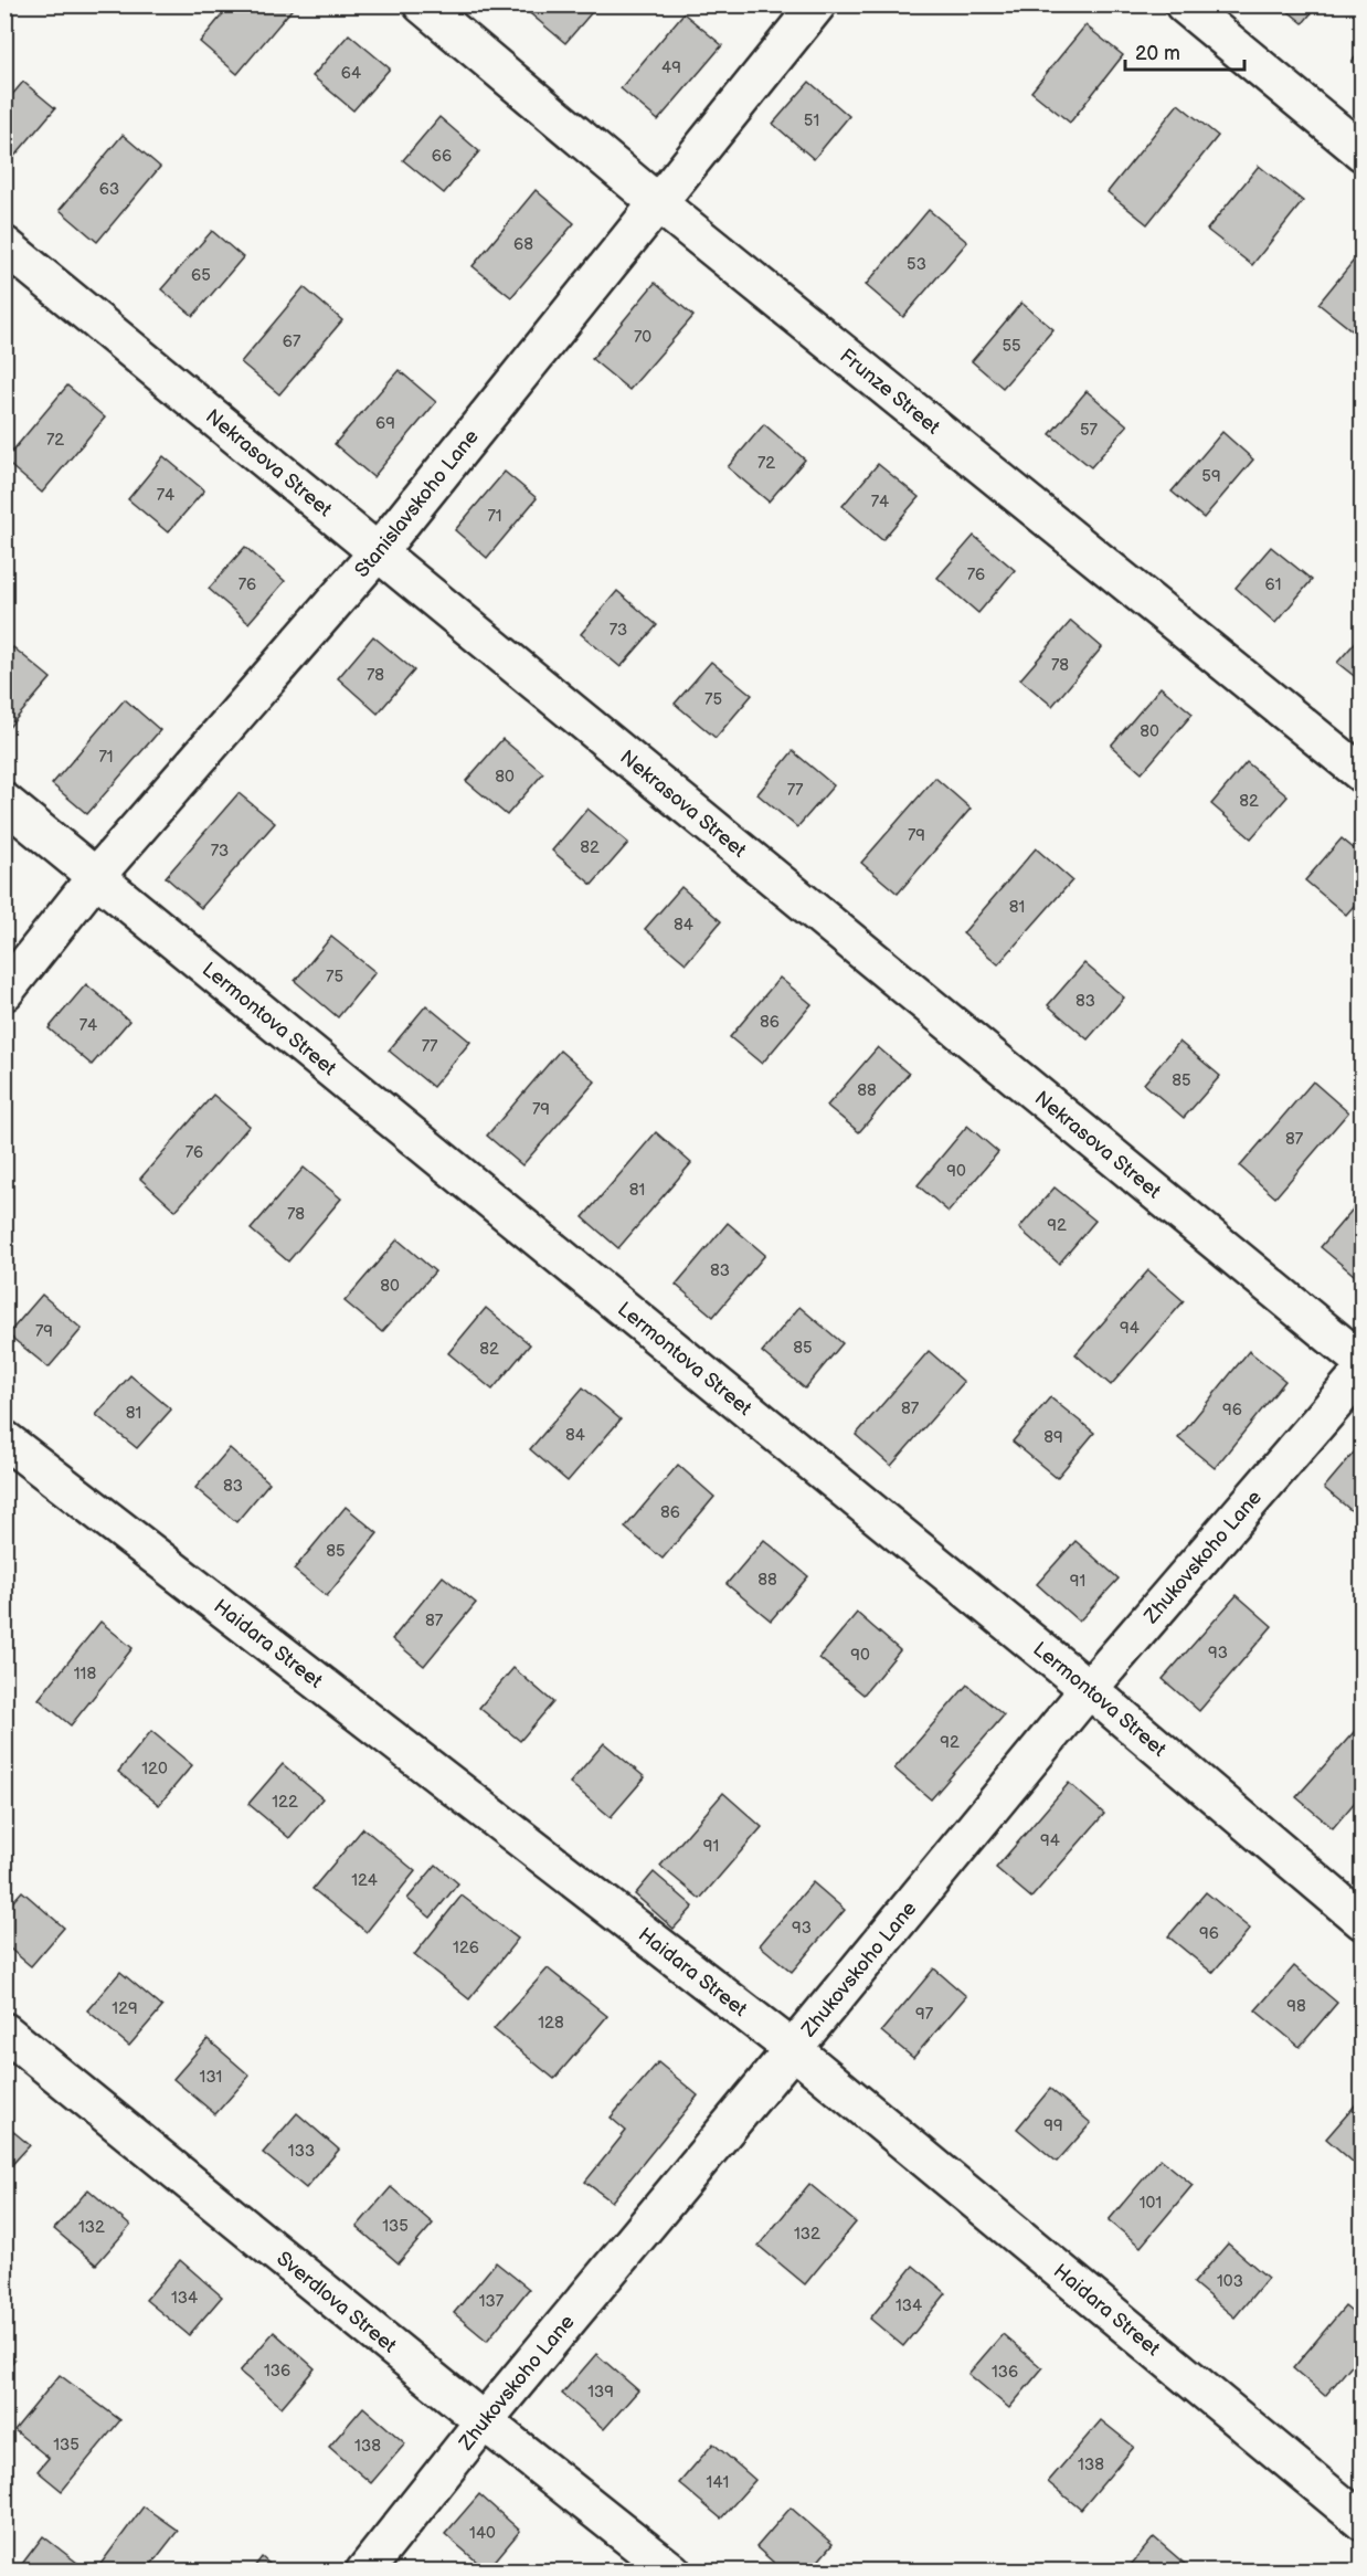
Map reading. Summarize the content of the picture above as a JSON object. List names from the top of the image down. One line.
{"streets":{"street":["Frunze Street","Nekrasova Street","Stanislavskoho Lane","Lermontova Street","Zhukovskoho Lane","Haidara Street","Sverdlova Street"]},"crossings":[["Frunze Street","Stanislavskoho Lane"],["Nekrasova Street","Stanislavskoho Lane"],["Stanislavskoho Lane","Lermontova Street"],["Lermontova Street","Zhukovskoho Lane"],["Zhukovskoho Lane","Haidara Street"],["Zhukovskoho Lane","Sverdlova Street"]],"house_numbers":["49","64","51","66","63","68","53","65","70","67","55","69","57","72","72","59","74","74","71","76","76","61","73","78","78","75","80","71","80","77","82","79","82","73","81","84","75","83","86","74","77","85","88","79","87","76","90","81","78","92","83","80","94","79","85","82","87","96","81","84","89","83","86","85","88","91","87","93","90","118","92","120","122","94","91","124","93","96","126","98","129","97","128","131","99","133","101","135","132","132","103","134","137","134","136","136","139","135","138","138","141","140"],"scale_bar":"20 m"}
